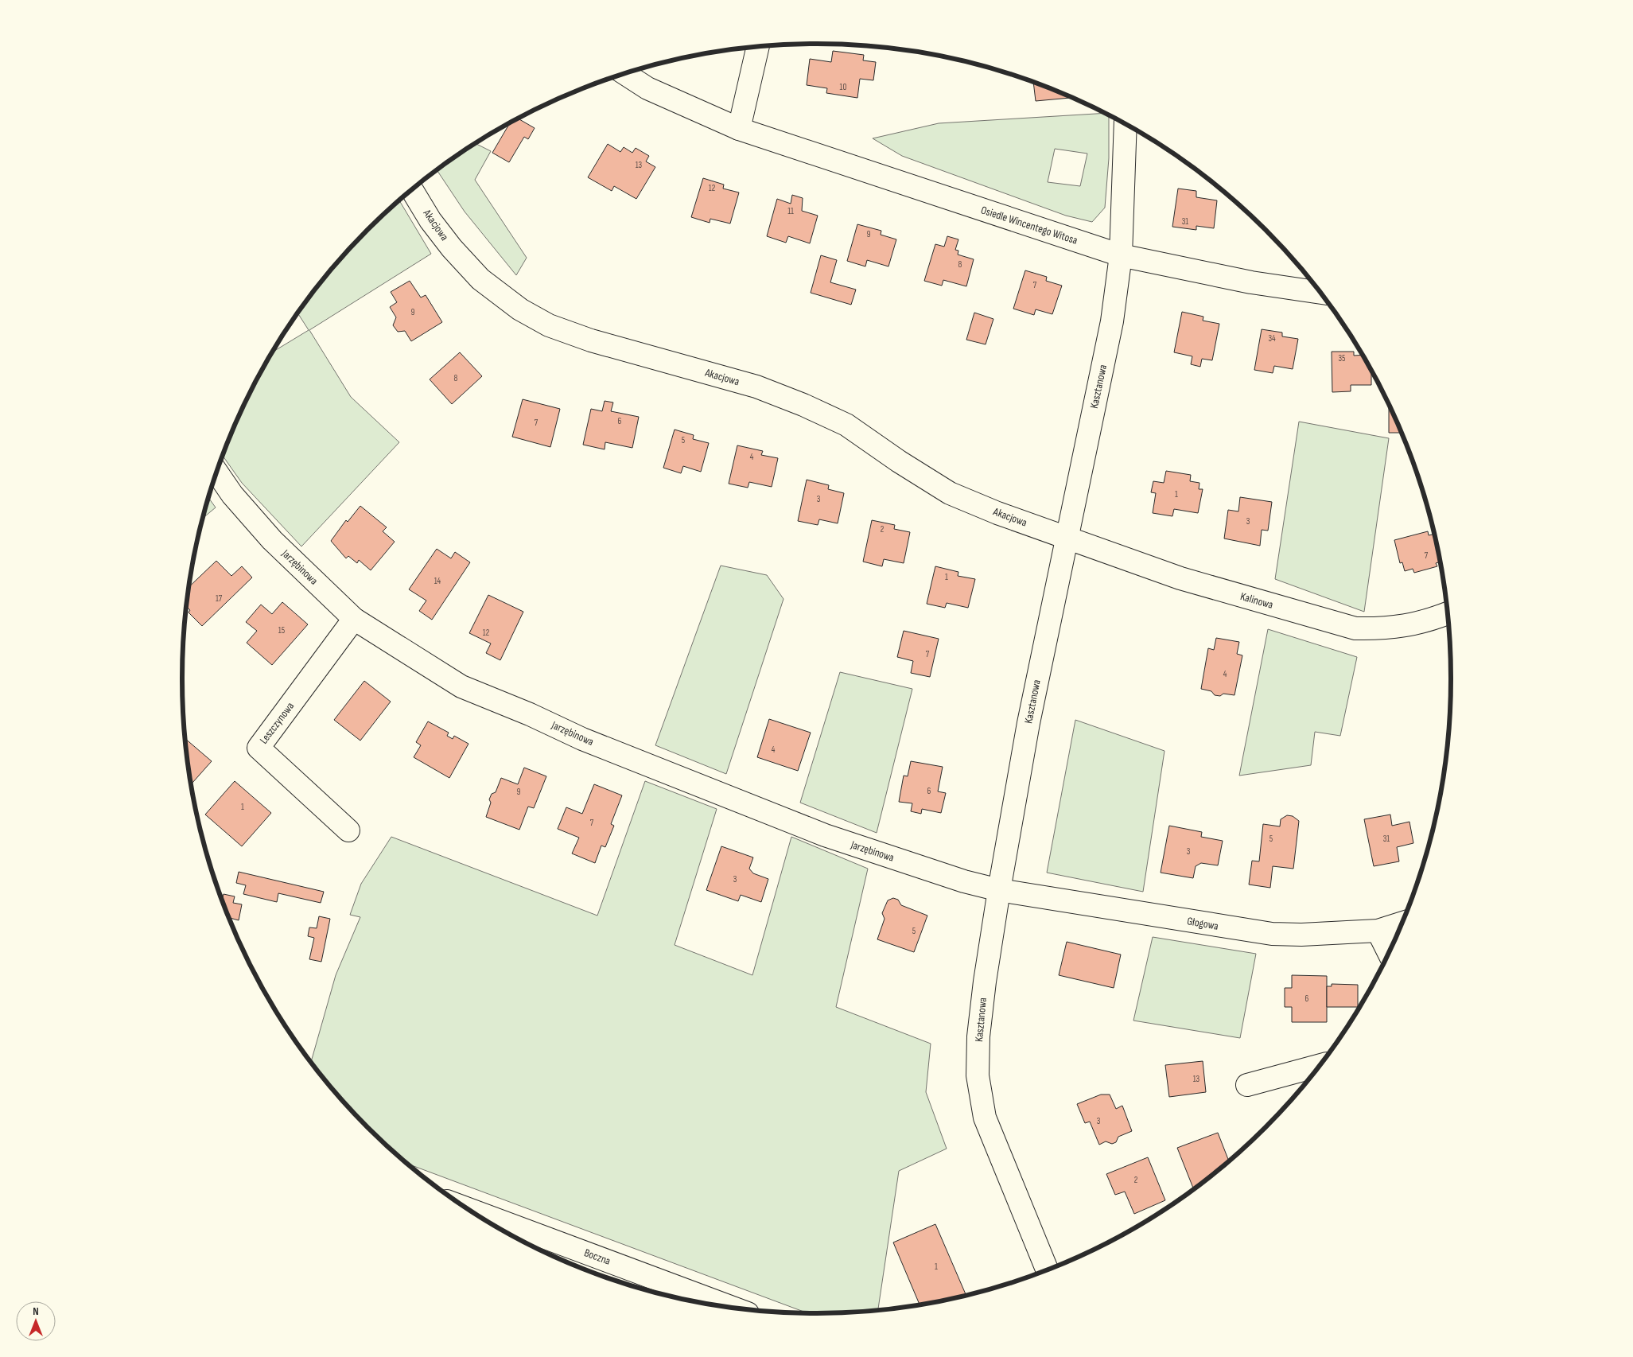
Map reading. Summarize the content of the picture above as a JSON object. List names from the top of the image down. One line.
{"streets":{"street":["Akacjowa","Osiedle Wincentego Witosa","Kasztanowa","Jarzębinowa","Kalinowa","Leszczynowa","Głogowa","Boczna"]},"crossings":[["Akacjowa","Kasztanowa"],["Akacjowa","Kalinowa"],["Osiedle Wincentego Witosa","Kasztanowa"],["Kasztanowa","Jarzębinowa"],["Kasztanowa","Kalinowa"],["Kasztanowa","Głogowa"],["Jarzębinowa","Leszczynowa"],["Jarzębinowa","Głogowa"]],"house_numbers":["10","13","12","11","31","9","8","7","9","34","35","8","6","7","5","4","1","3","3","2","7","1","14","17","15","12","7","4","4","6","9","1","7","5","31","3","3","5","6","13","3","2","1"],"north":"top"}
